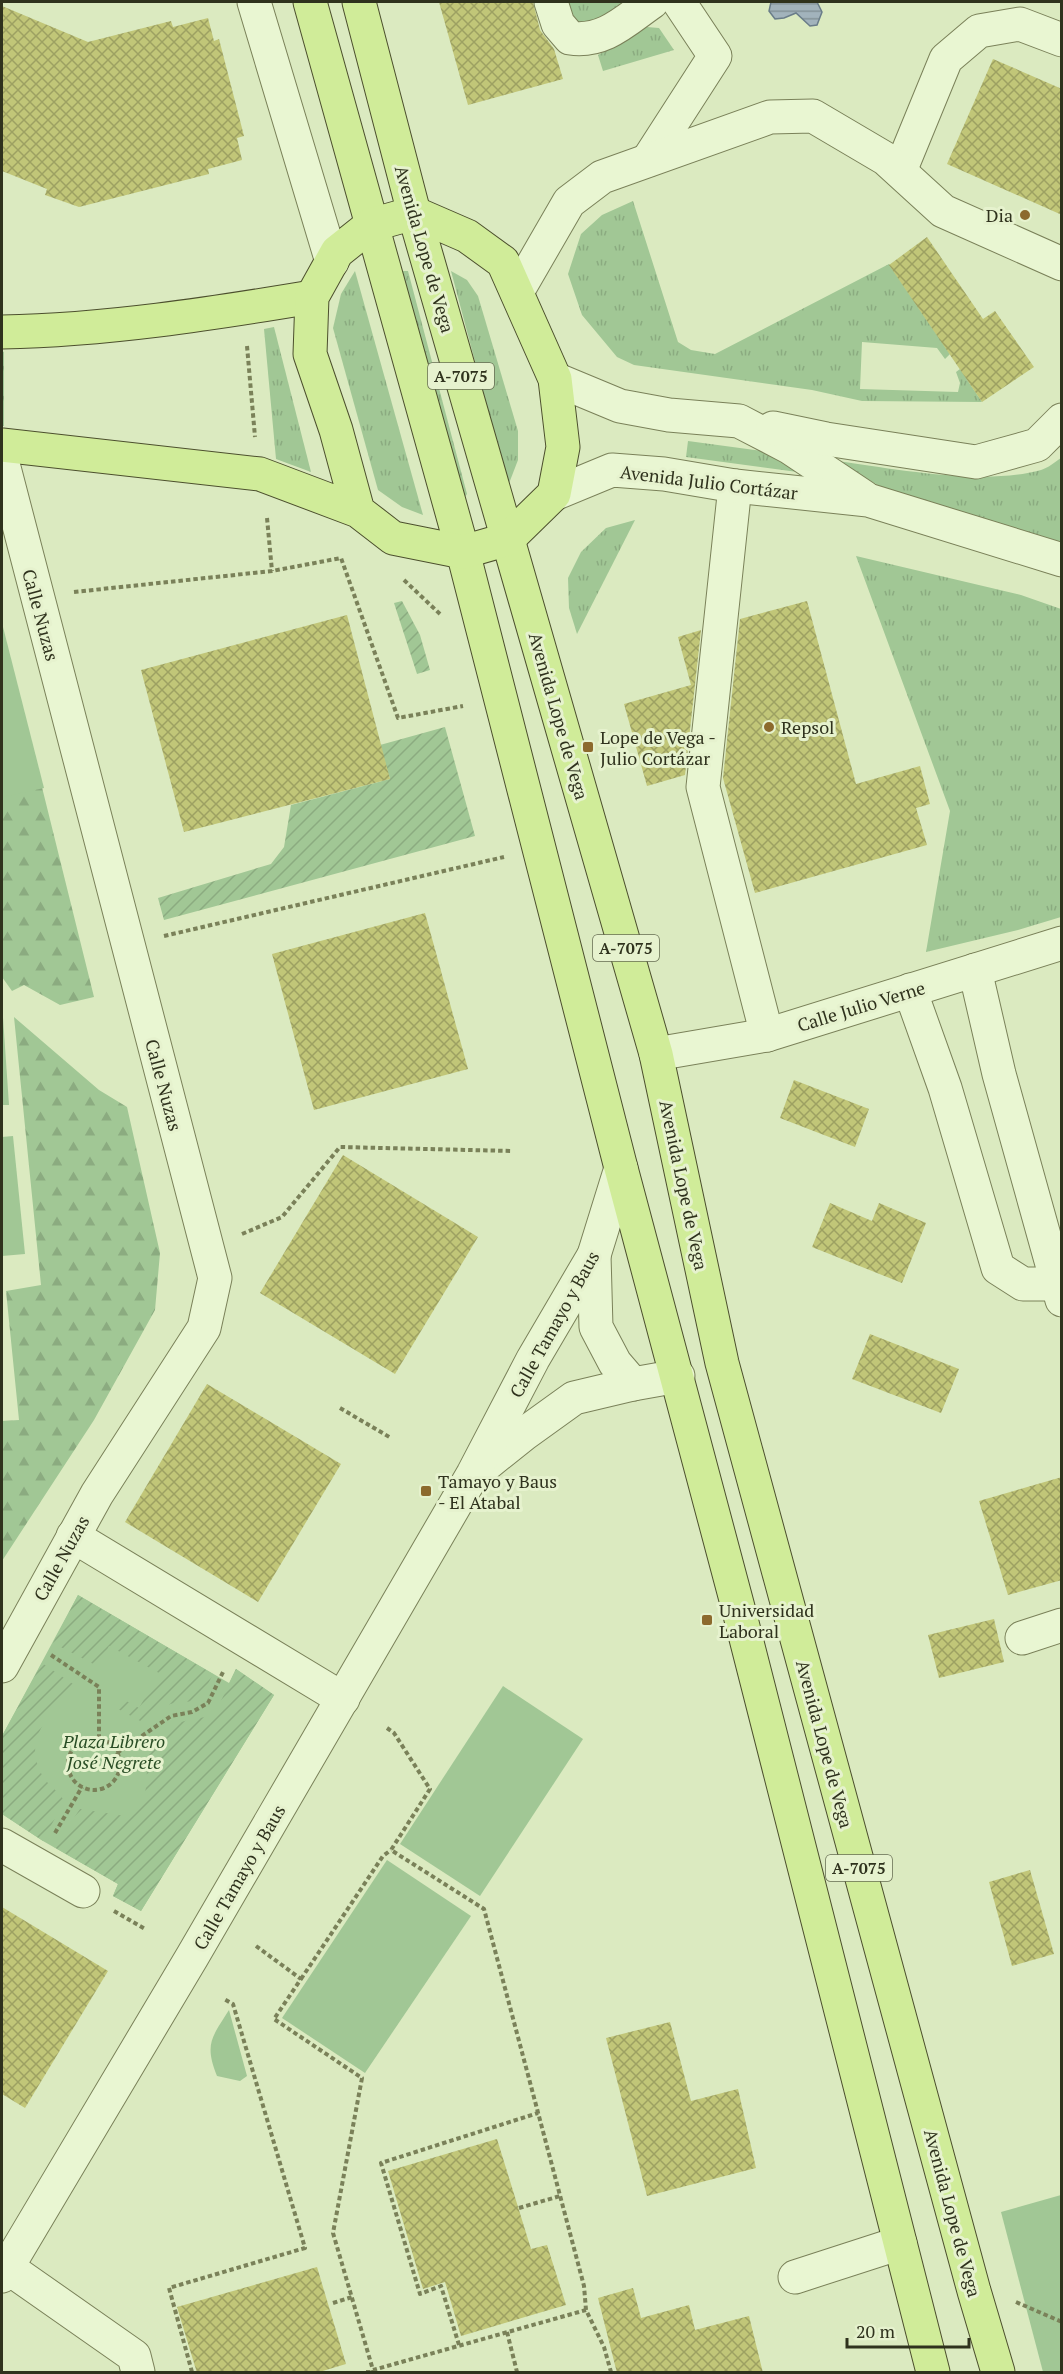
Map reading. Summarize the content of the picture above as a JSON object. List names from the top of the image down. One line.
{"streets":{"main road":["Avenida Lope de Vega","A-7075"],"street":["Avenida Julio Cortázar","Calle Nuzas","Calle Julio Verne","Calle Tamayo y Baus"]},"crossings":[["Avenida Lope de Vega","Calle Julio Verne"],["A-7075","Calle Tamayo y Baus"]],"parks":["Plaza Librero José Negrete"],"places":{"other":["Dia","Repsol"],"transit":["Lope de Vega - Julio Cortázar","Tamayo y Baus - El Atabal","Universidad Laboral"]},"scale_bar":"20 m"}
